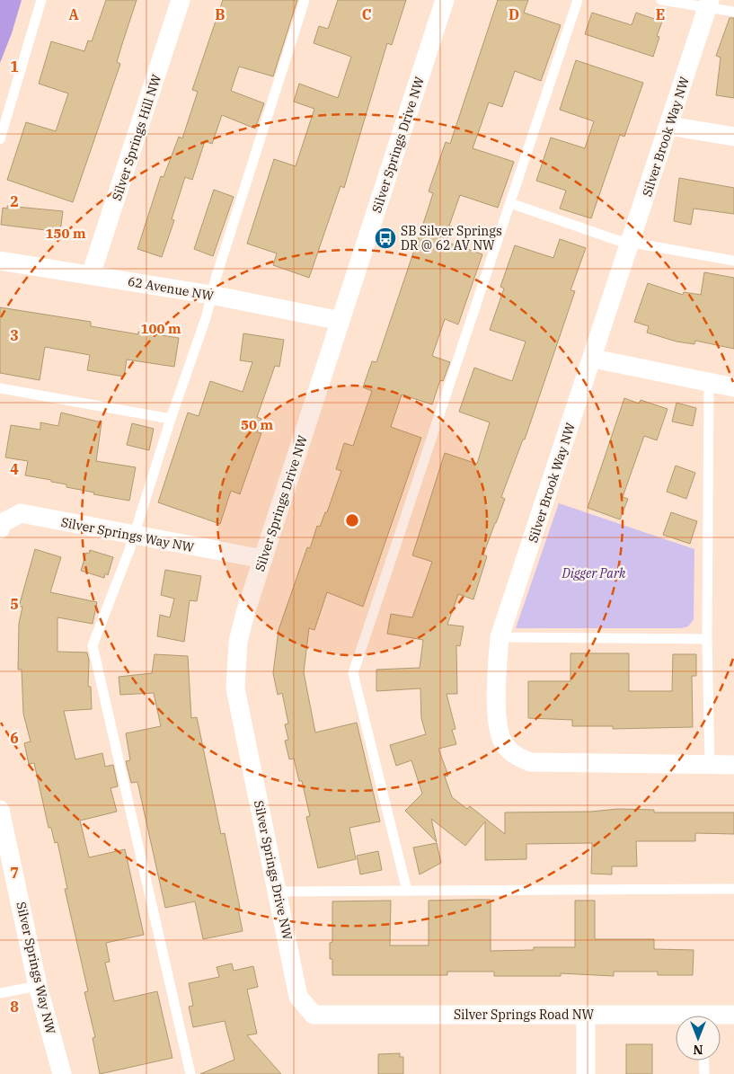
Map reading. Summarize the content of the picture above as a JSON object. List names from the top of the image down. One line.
{"streets":{"street":["Silver Brook Way NW","Silver Springs Hill NW","Silver Springs Drive NW","62 Avenue NW","Silver Springs Way NW","Silver Springs Road NW"]},"crossings":[["Silver Springs Hill NW","62 Avenue NW"],["Silver Springs Drive NW","62 Avenue NW"],["Silver Springs Drive NW","Silver Springs Way NW"],["Silver Springs Drive NW","Silver Springs Road NW"]],"parks":["Digger Park"],"places":{"bus stop":["SB Silver Springs DR @ 62 AV NW"]},"north":"bottom","grid":{"columns":["A","B","C","D","E"],"rows":["1","2","3","4","5","6","7","8"]},"rings":["150 m","100 m","50 m"]}
